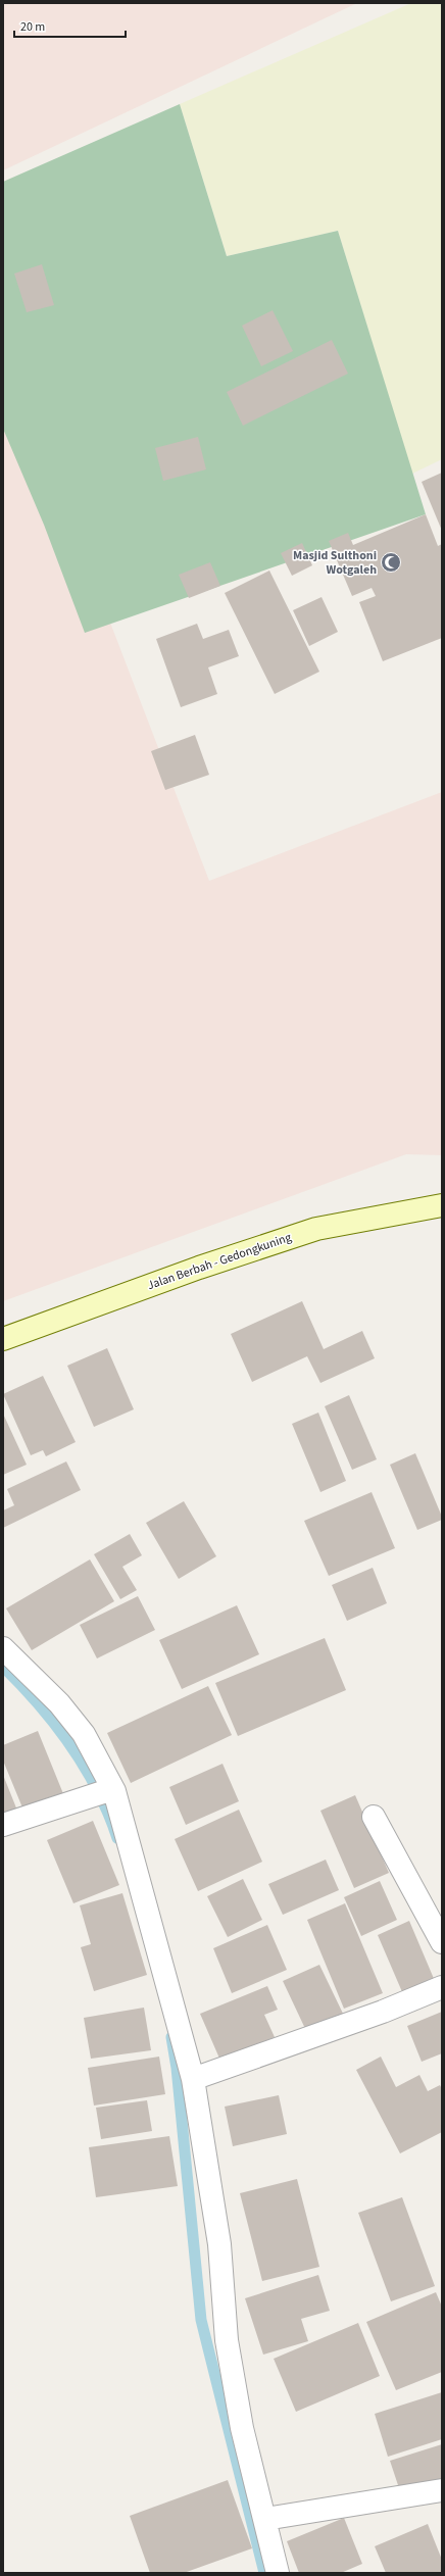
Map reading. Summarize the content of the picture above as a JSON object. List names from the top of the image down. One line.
{"streets":{"main road":["Jalan Berbah - Gedongkuning"]},"places":{"mosque":["Masjid Sulthoni Wotgaleh"]},"scale_bar":"20 m"}
